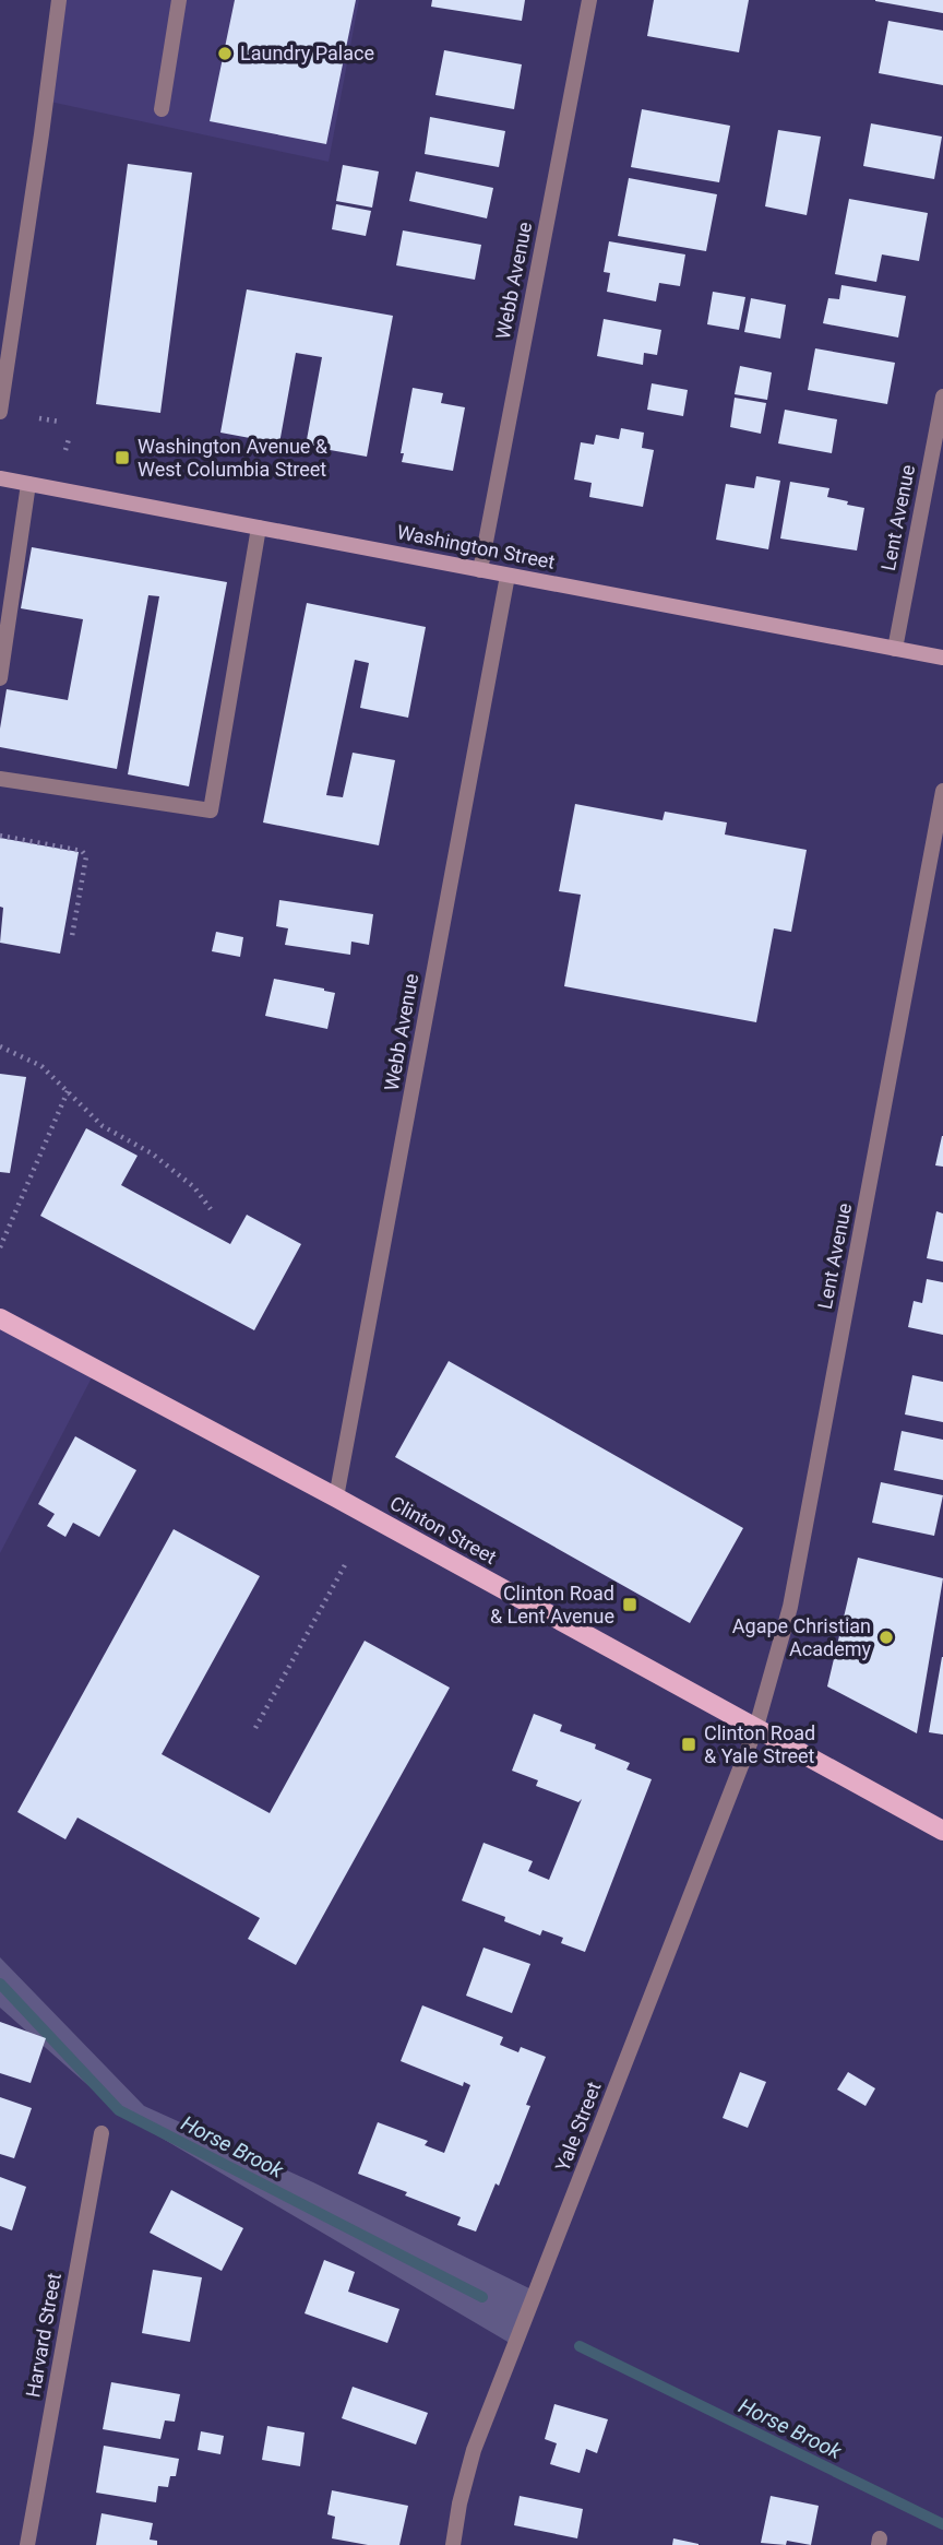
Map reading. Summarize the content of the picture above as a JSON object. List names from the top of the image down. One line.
{"streets":{"main road":["Washington Street","Clinton Street"],"street":["Webb Avenue","Lent Avenue","Yale Street","Harvard Street"]},"crossings":[["Webb Avenue","Washington Street"],["Webb Avenue","Clinton Street"],["Lent Avenue","Washington Street"],["Lent Avenue","Clinton Street"],["Lent Avenue","Yale Street"],["Clinton Street","Yale Street"]],"water":["Horse Brook"],"places":{"other":["Laundry Palace","Agape Christian Academy"],"transit":["Washington Avenue & West Columbia Street","Clinton Road & Lent Avenue","Clinton Road & Yale Street"]}}
